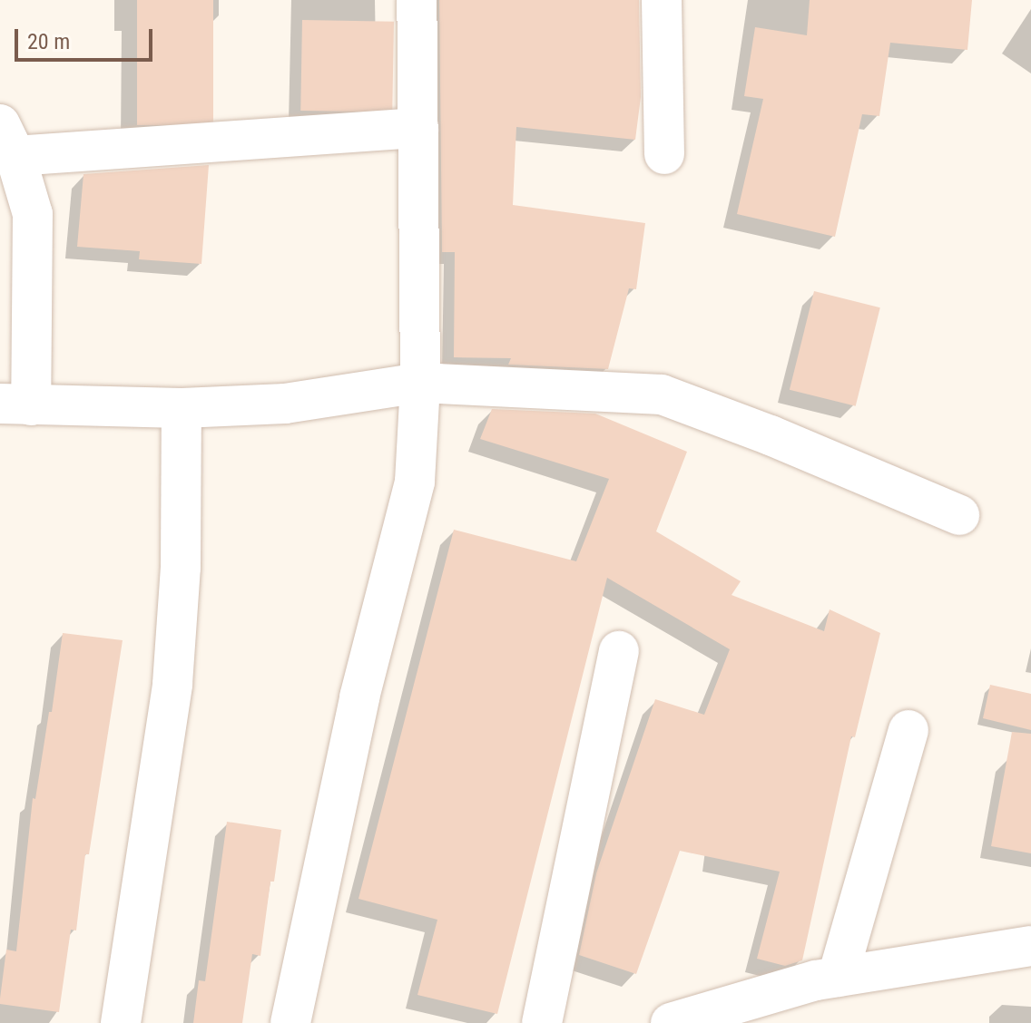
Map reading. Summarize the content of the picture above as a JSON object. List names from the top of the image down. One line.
{"scale_bar":"20 m"}
